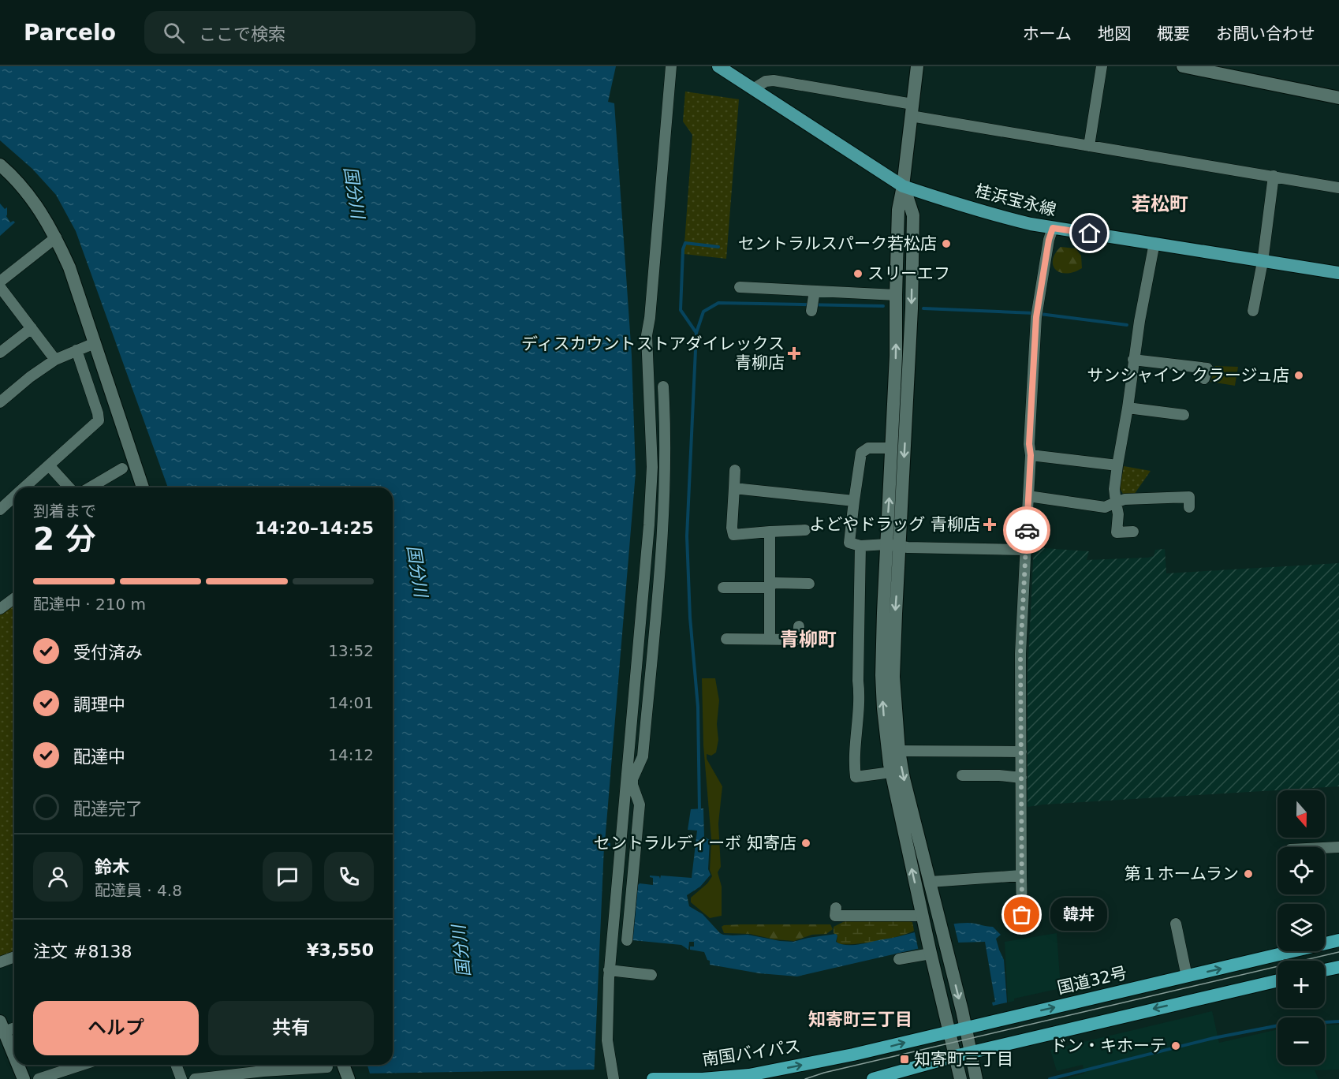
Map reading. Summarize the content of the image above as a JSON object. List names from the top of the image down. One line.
{"streets":{"highway":["国道32号","南国バイパス"],"main road":["桂浜宝永線"]},"crossings":[["国道32号","南国バイパス"]],"one_way":["南国バイパス"],"districts":["若松町","青柳町","知寄町三丁目"],"water":["国分川"],"places":{"other":["セントラルスパーク若松店","スリーエフ","サンシャイン クラージュ店","セントラルディーボ 知寄店","第１ホームラン","韓丼","ドン・キホーテ"],"health":["ディスカウントストアダイレックス 青柳店","よどやドラッグ 青柳店"],"transit":["知寄町三丁目"]},"north":"bottom","page":{"header":"Parcelo","search":"ここで検索","nav":["ホーム","地図","概要","お問い合わせ"],"heading":["2 分","到着まで","14:20–14:25"],"panel":["鈴木","配達員 · 4.8","注文 #8138","¥3,550"],"bar":"配達中 · 210 m","list":[["受付済み","13:52"],["調理中","14:01"],["配達中","14:12"],"配達完了"],"map_buttons":["+","−"],"bubble":"韓丼","buttons":["ヘルプ","共有"]}}
